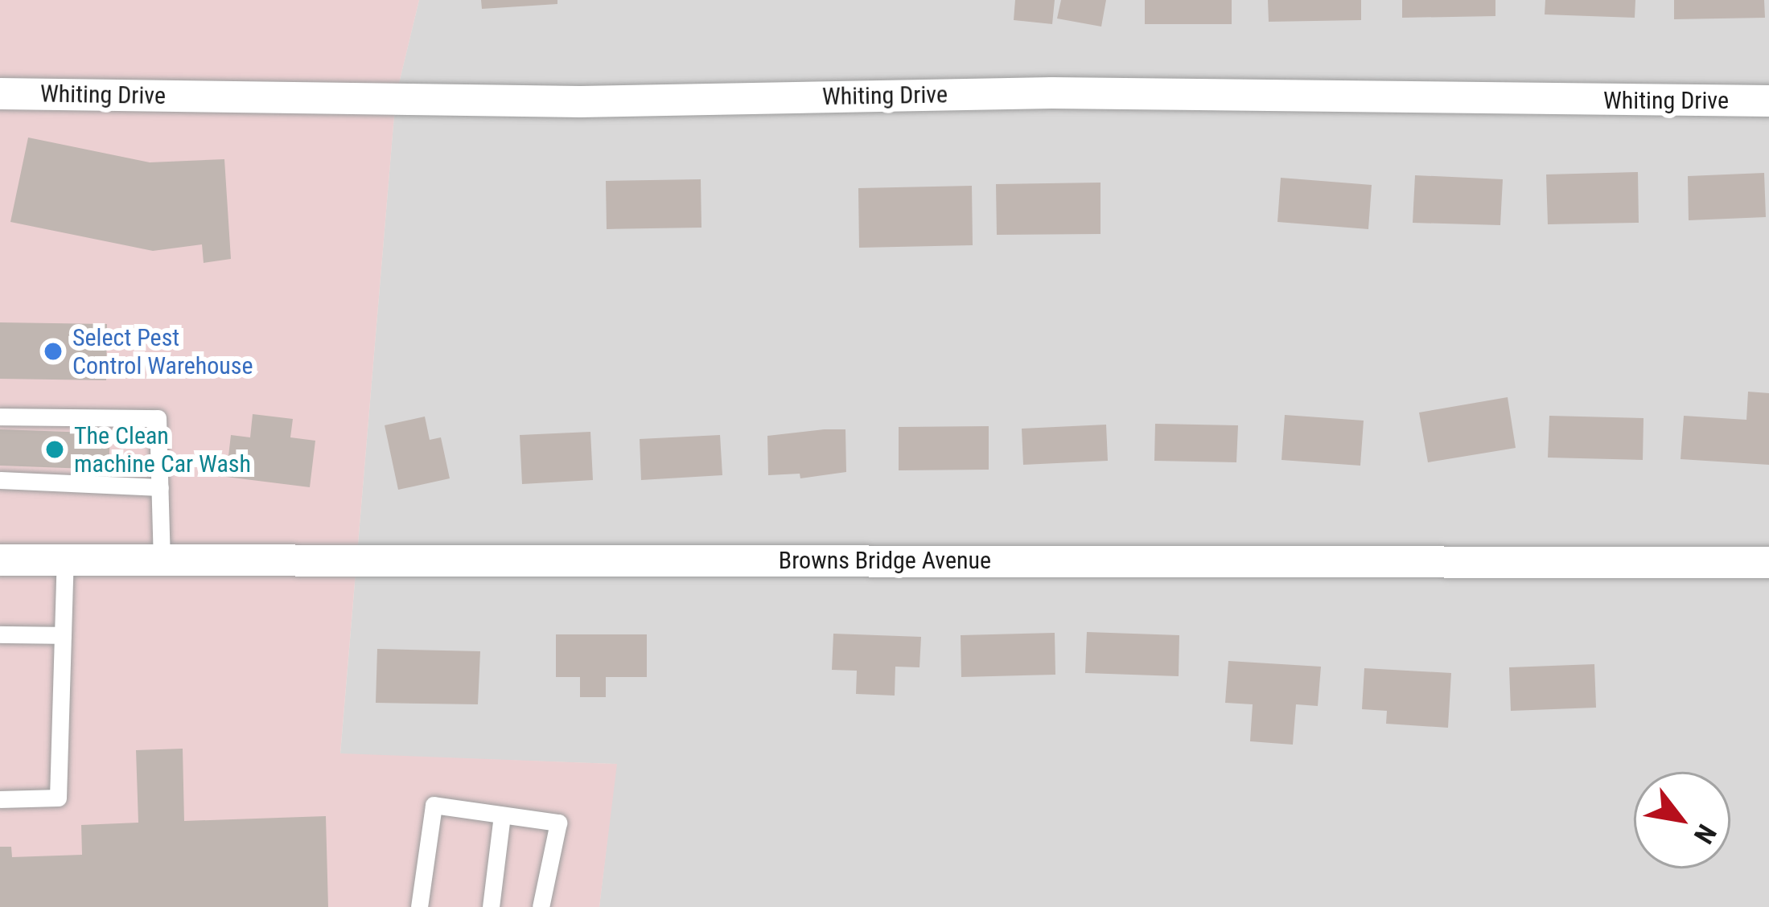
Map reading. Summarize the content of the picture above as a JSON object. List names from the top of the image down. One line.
{"streets":{"street":["Whiting Drive","Browns Bridge Avenue"]},"places":["Select Pest Control Warehouse","The Clean machine Car Wash"],"north":"bottom right"}
